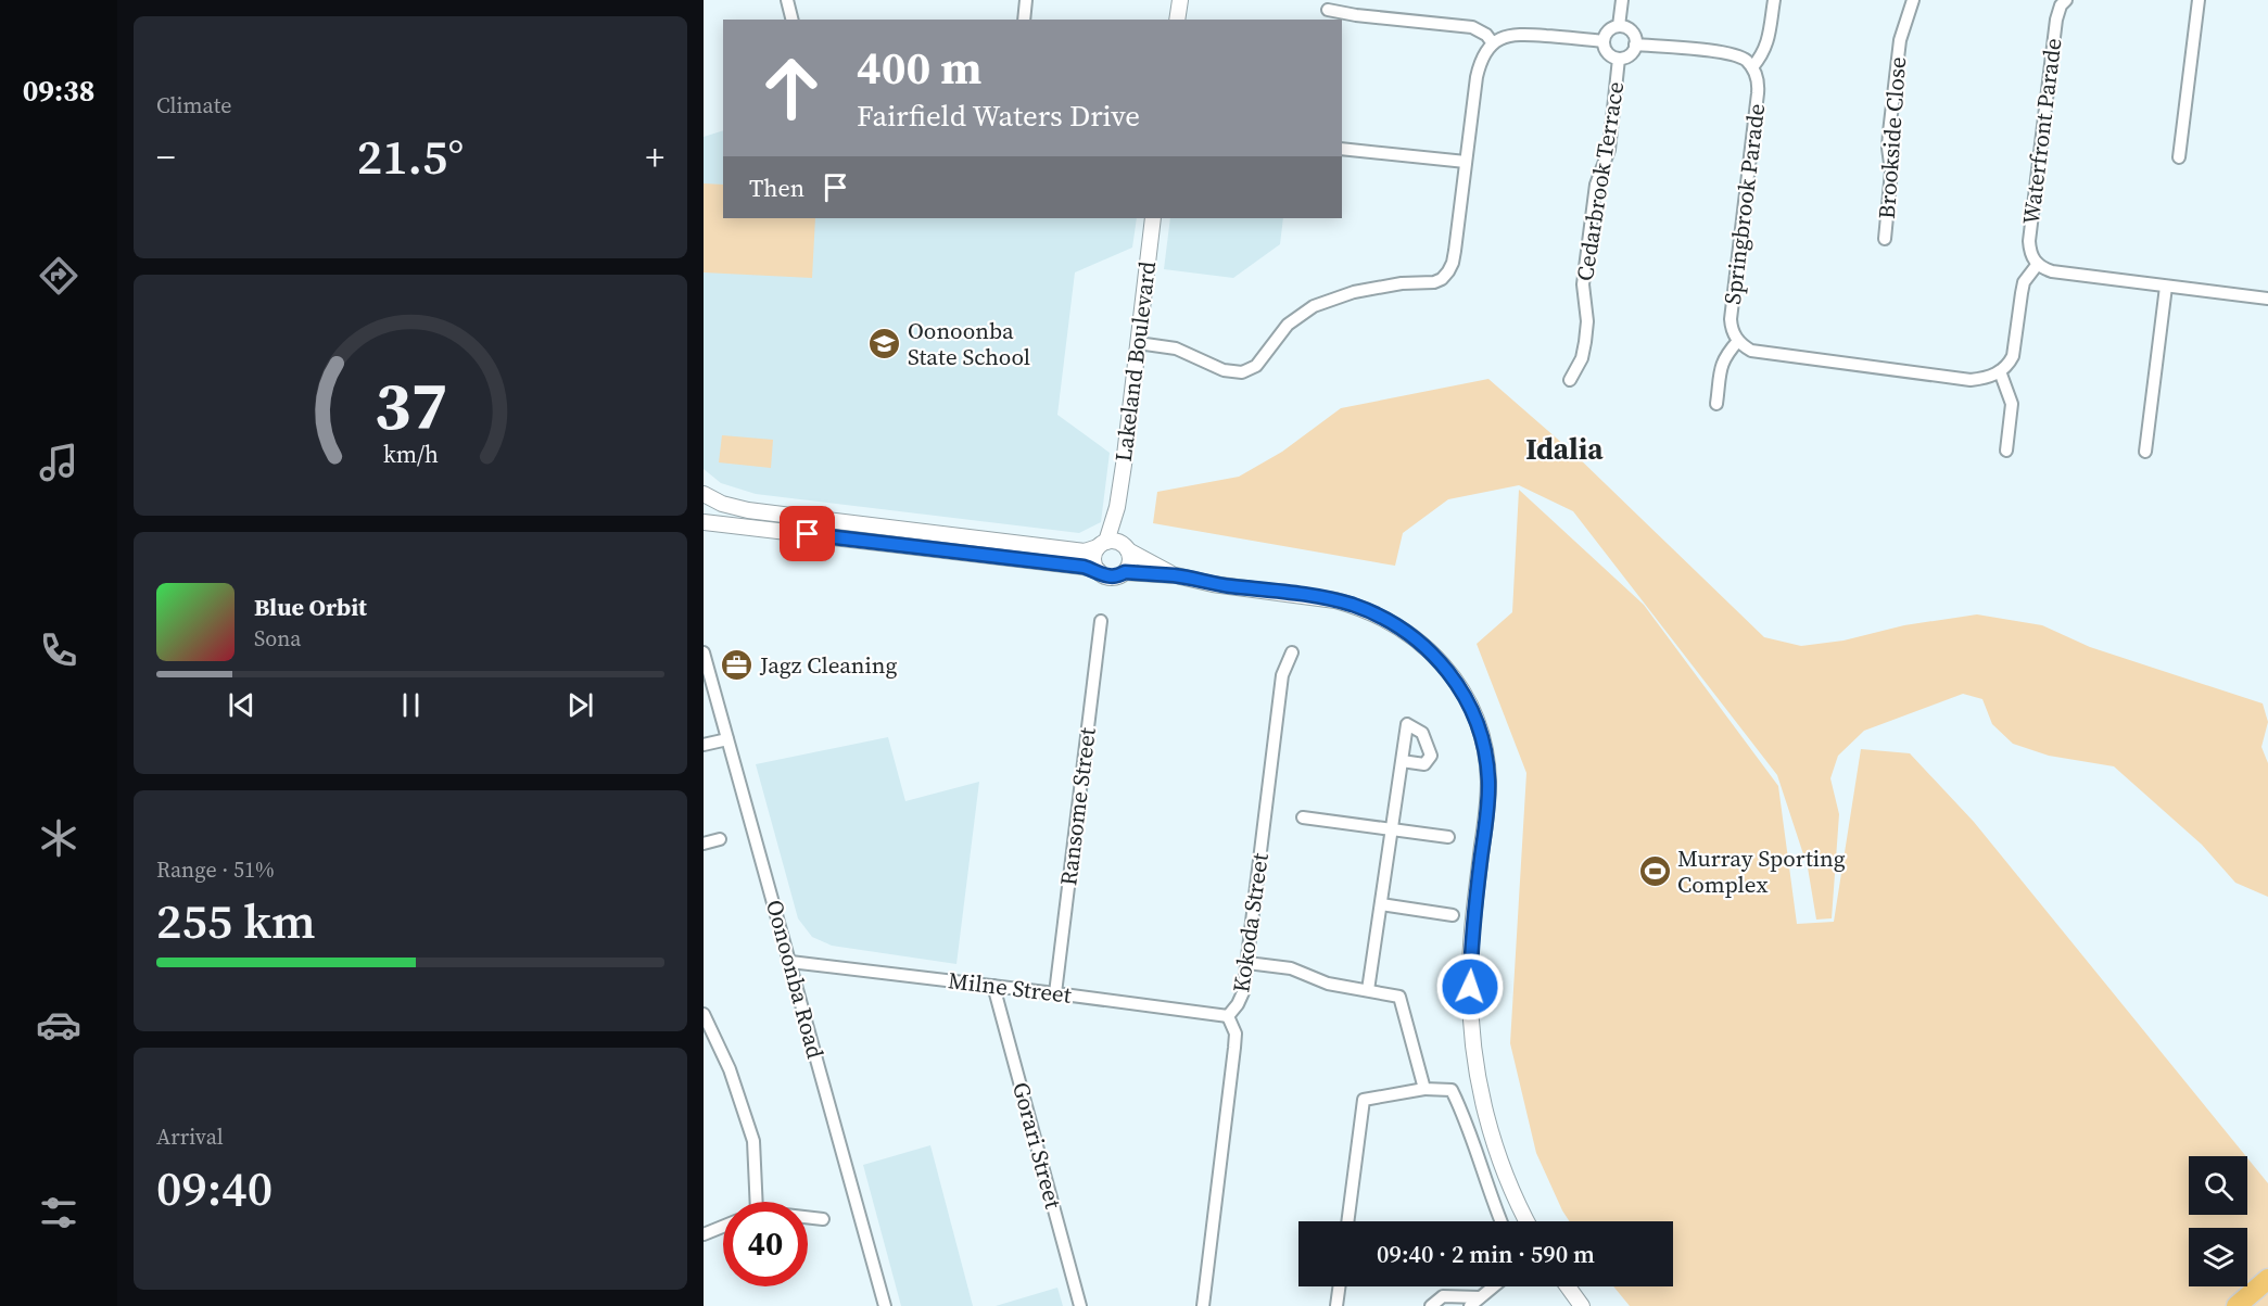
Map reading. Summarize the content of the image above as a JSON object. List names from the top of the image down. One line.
{"streets":{"street":["Waterfront Parade","Brookside Close","Cedarbrook Terrace","Springbrook Parade","Lakeland Boulevard","Ransome Street","Kokoda Street","Oonoonba Road","Milne Street","Gorari Street"]},"crossings":[["Ransome Street","Milne Street"],["Kokoda Street","Milne Street"],["Oonoonba Road","Milne Street"],["Milne Street","Gorari Street"]],"districts":["Idalia"],"places":{"school or university":["Oonoonba State School"],"office":["Jagz Cleaning"],"sports":["Murray Sporting Complex"]},"page":{"tabs":"09:38","tile":["Climate",["Range · 51%","255 km"],["Arrival","09:40"]],"turn":["400 m","Fairfield Waters Drive"],"heat":["−","21.5°","+"],"then":"Then","song":["Blue Orbit","Sona"],"limit":"40","trip":"09:40 · 2 min · 590 m","gauge":["37","km/h"]}}
